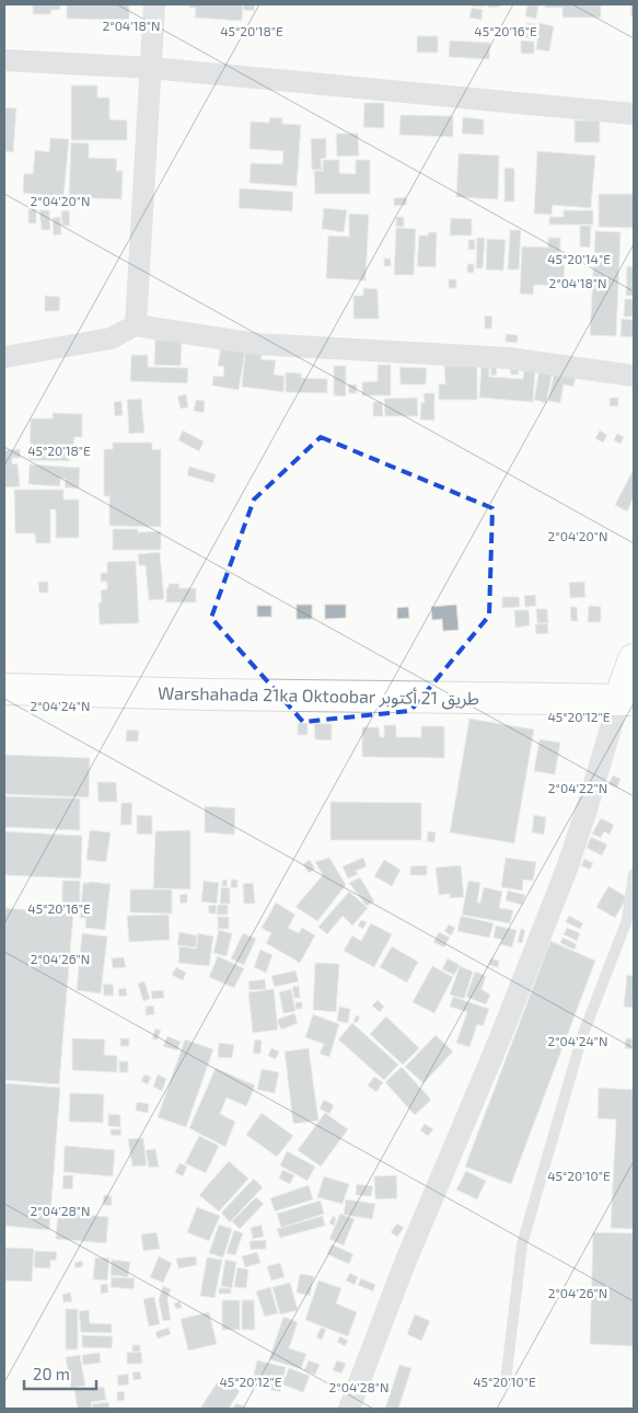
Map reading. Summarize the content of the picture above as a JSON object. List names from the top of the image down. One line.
{"streets":{"main road":["Warshahada 21ka Oktoobar طريق 21 أكتوبر"]},"scale_bar":"20 m","coordinates":["2°04'18\"N","45°20'18\"E","45°20'16\"E","2°04'20\"N","45°20'14\"E","2°04'24\"N","45°20'12\"E","2°04'22\"N","2°04'26\"N","45°20'10\"E","2°04'28\"N"]}
